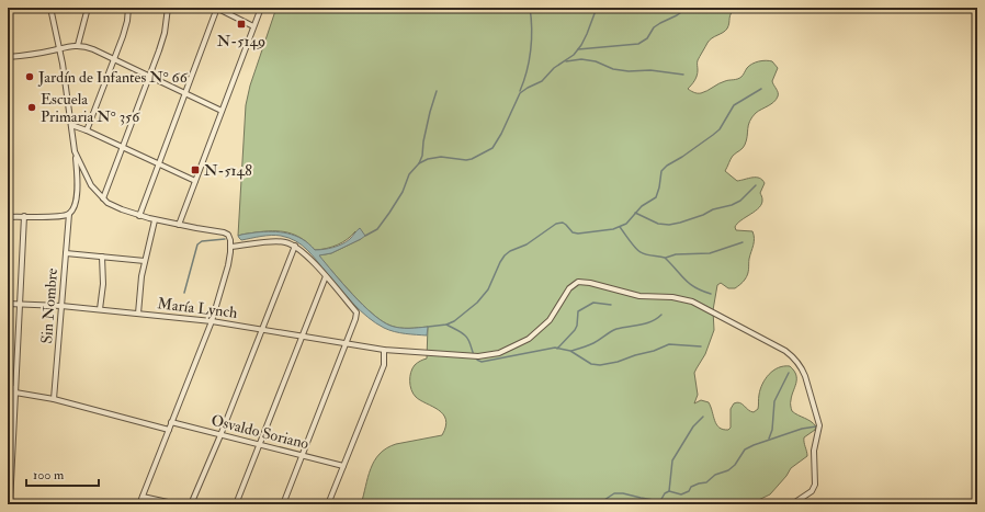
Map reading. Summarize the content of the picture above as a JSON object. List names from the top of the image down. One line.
{"streets":{"street":["Sin Nombre","María Lynch","Osvaldo Soriano"]},"crossings":[["Sin Nombre","María Lynch"]],"places":{"transit":["N-5149","N-5148"],"other":["Jardín de Infantes N° 66","Escuela Primaria N° 356"]},"scale_bar":"100 m"}
